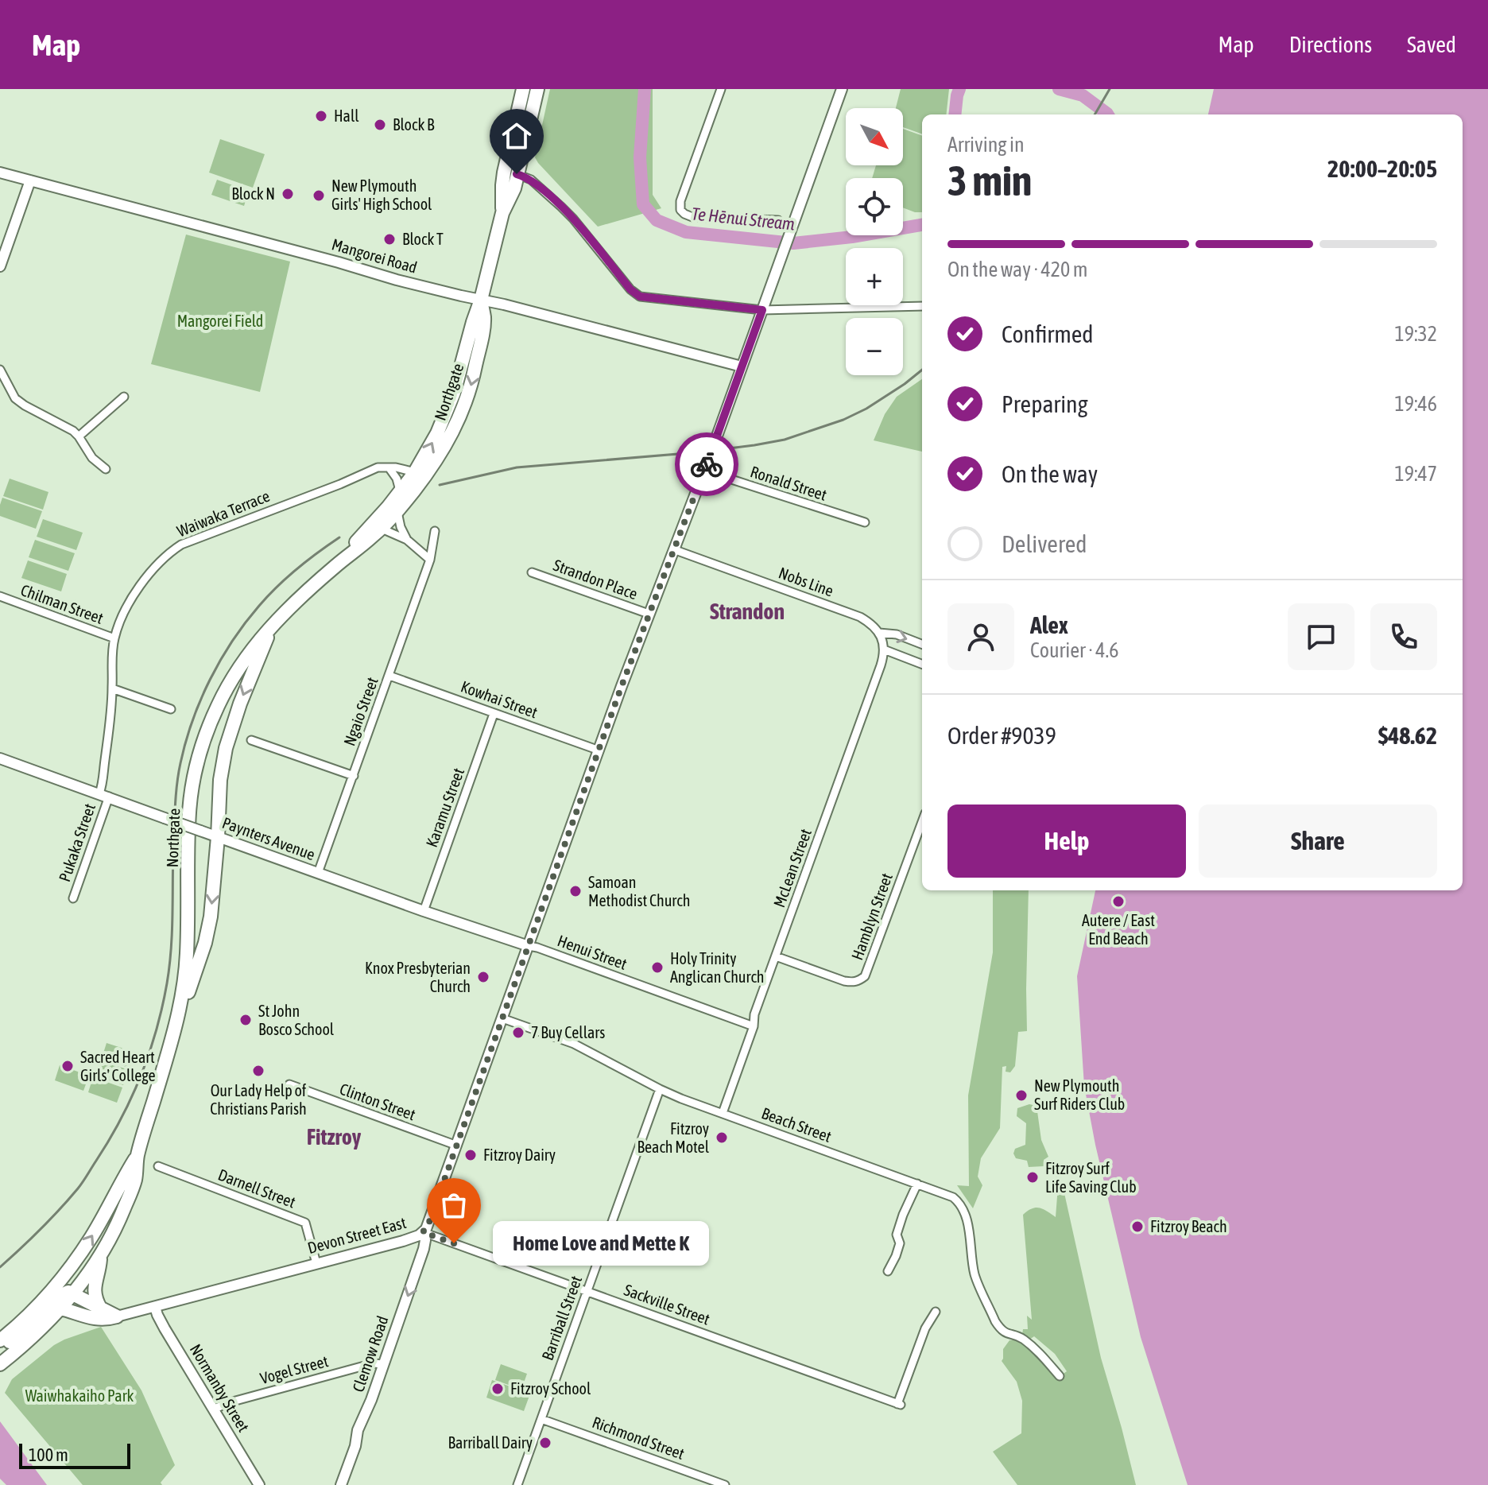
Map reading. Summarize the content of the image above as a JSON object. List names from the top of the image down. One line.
{"streets":{"highway":["Northgate"],"main road":["Mangorei Road","Paynters Avenue","Devon Street East","Clemow Road","Normanby Street"],"street":["Ronald Street","Waiwaka Terrace","Strandon Place","Nobs Line","Chilman Street","Kowhai Street","Ngaio Street","Karamu Street","Pukaka Street","McLean Street","Hamblyn Street","Henui Street","Clinton Street","Beach Street","Darnell Street","Sackville Street","Barriball Street","Vogel Street","Richmond Street"]},"crossings":[["Mangorei Road","Northgate"],["Mangorei Road","Devon Street East"],["Northgate","Waiwaka Terrace"],["Ronald Street","Devon Street East"],["Waiwaka Terrace","Chilman Street"],["Waiwaka Terrace","Paynters Avenue"],["Waiwaka Terrace","Pukaka Street"],["Strandon Place","Devon Street East"],["Nobs Line","Devon Street East"],["Kowhai Street","Ngaio Street"],["Kowhai Street","Karamu Street"],["Kowhai Street","Devon Street East"],["Ngaio Street","Paynters Avenue"],["Karamu Street","Paynters Avenue"],["Paynters Avenue","Pukaka Street"],["Paynters Avenue","Henui Street"],["Paynters Avenue","Devon Street East"],["McLean Street","Hamblyn Street"],["McLean Street","Henui Street"],["McLean Street","Beach Street"],["Henui Street","Devon Street East"],["Clinton Street","Devon Street East"],["Beach Street","Devon Street East"],["Beach Street","Barriball Street"],["Darnell Street","Devon Street East"],["Devon Street East","Sackville Street"],["Devon Street East","Clemow Road"],["Devon Street East","Normanby Street"],["Sackville Street","Barriball Street"],["Sackville Street","Clemow Road"],["Barriball Street","Richmond Street"],["Clemow Road","Vogel Street"],["Vogel Street","Normanby Street"]],"one_way":["Clemow Road"],"districts":["Strandon","Fitzroy"],"water":["Te Hēnui Stream"],"parks":["Mangorei Field","Waiwhakaiho Park"],"places":["Hall","Block B","Block N","New Plymouth Girls' High School","Block T","Samoan Methodist Church","Autere / East End Beach","Holy Trinity Anglican Church","Knox Presbyterian Church","St John Bosco School","7 Buy Cellars","Sacred Heart Girls' College","Our Lady Help of Christians Parish","New Plymouth Surf Riders Club","Fitzroy Beach Motel","Fitzroy Dairy","Fitzroy Surf Life Saving Club","Fitzroy Beach","Home Love and Mette K","Fitzroy School","Barriball Dairy"],"scale_bar":"100 m","north":"bottom right","page":{"header":"Map","nav":["Map","Directions","Saved"],"map_buttons":["+","−"],"heading":["3 min","Arriving in","20:00–20:05"],"panel":["Alex","Courier · 4.6","Order #9039","$48.62"],"bar":"On the way · 420 m","list":[["Confirmed","19:32"],["Preparing","19:46"],["On the way","19:47"],"Delivered"],"buttons":["Help","Share"],"bubble":"Home Love and Mette K","scale":"100 m"}}
